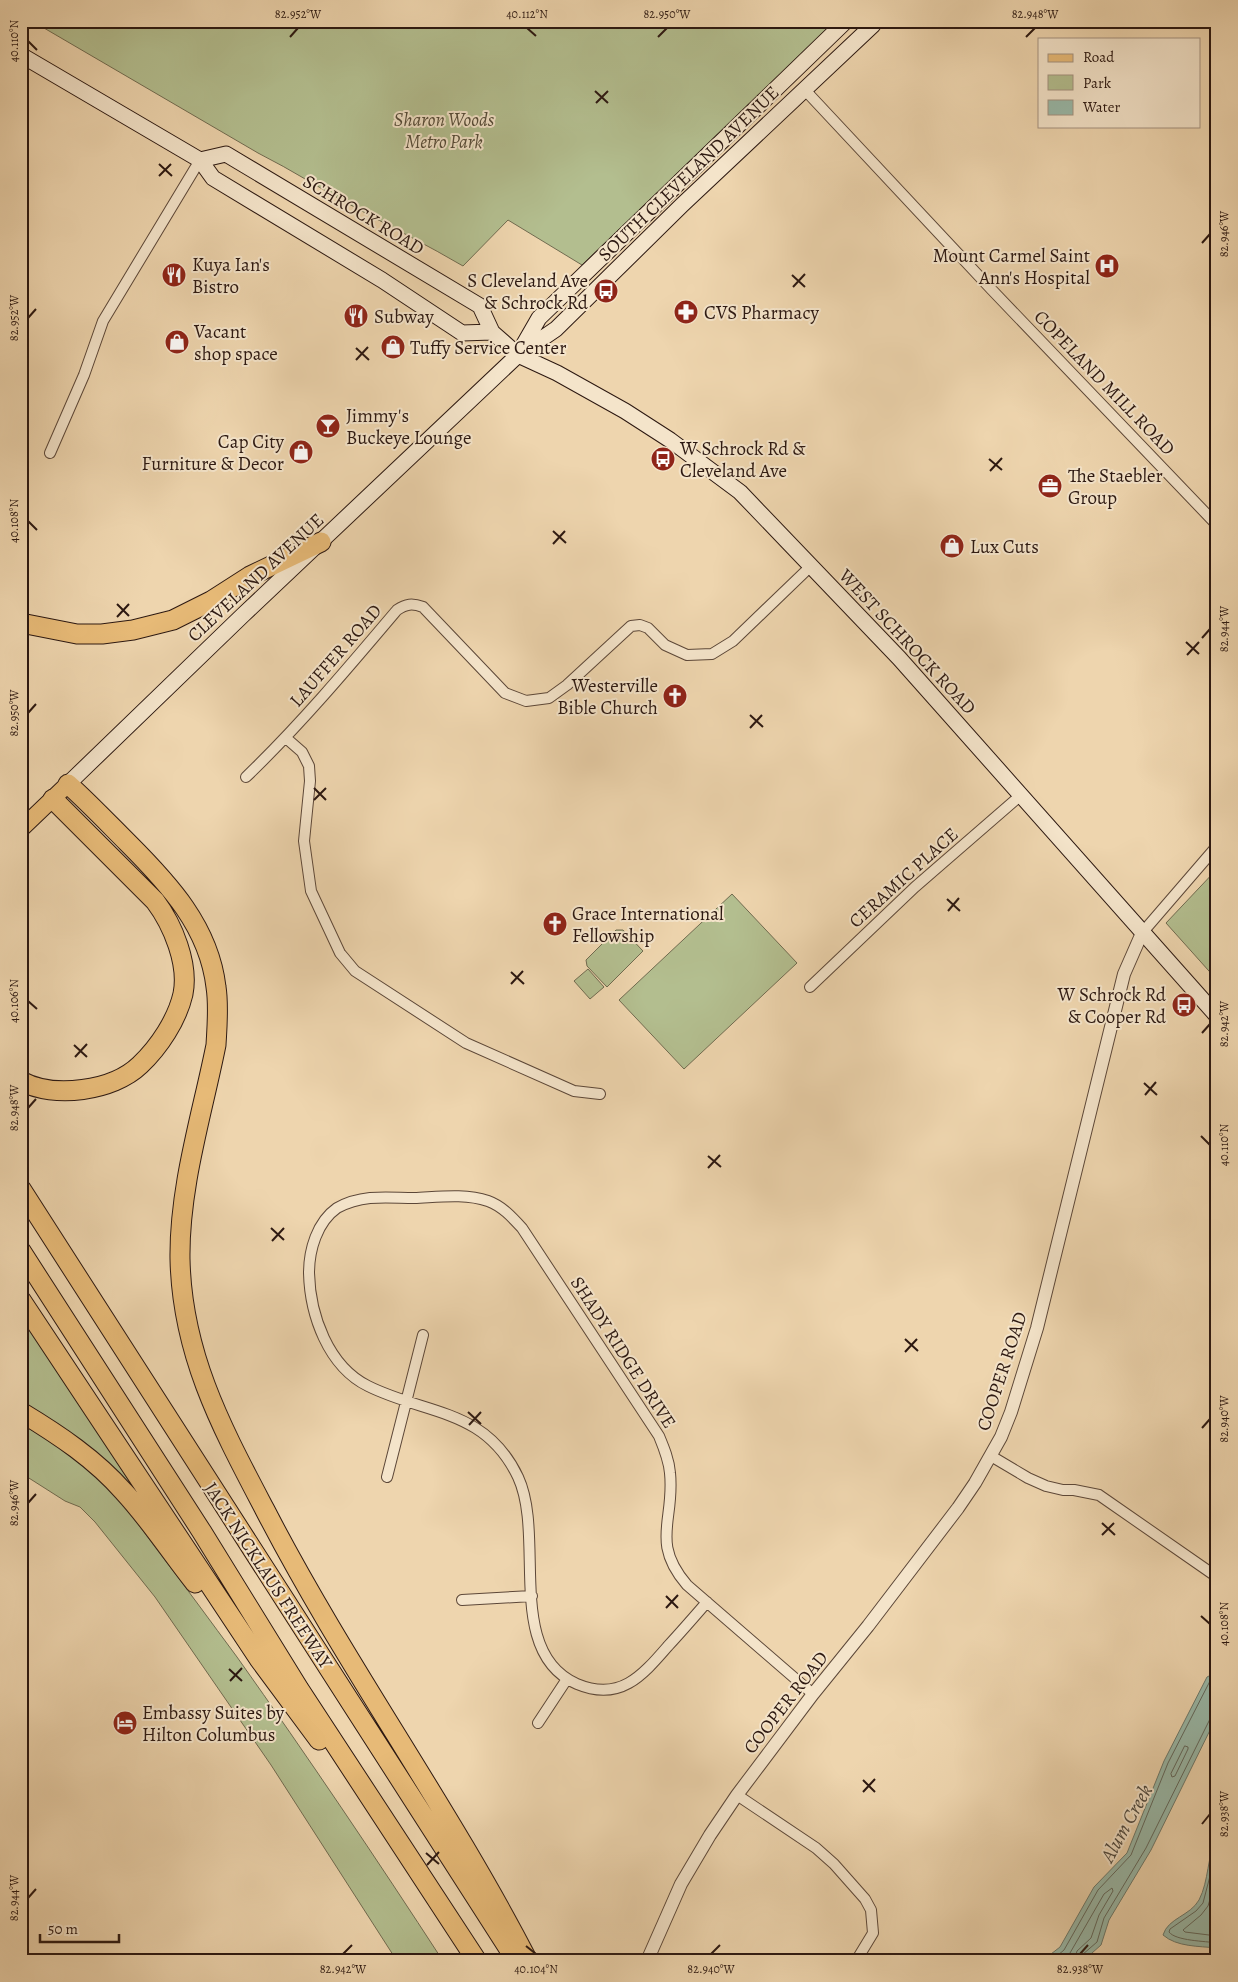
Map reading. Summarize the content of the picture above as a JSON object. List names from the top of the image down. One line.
{"streets":{"highway":["JACK NICKLAUS FREEWAY"],"main road":["SOUTH CLEVELAND AVENUE","SCHROCK ROAD","CLEVELAND AVENUE","WEST SCHROCK ROAD"],"street":["COPELAND MILL ROAD","LAUFFER ROAD","CERAMIC PLACE","SHADY RIDGE DRIVE","COOPER ROAD"]},"crossings":[["SOUTH CLEVELAND AVENUE","SCHROCK ROAD"],["SOUTH CLEVELAND AVENUE","COPELAND MILL ROAD"],["SOUTH CLEVELAND AVENUE","CLEVELAND AVENUE"],["SOUTH CLEVELAND AVENUE","WEST SCHROCK ROAD"],["SCHROCK ROAD","CLEVELAND AVENUE"],["SCHROCK ROAD","WEST SCHROCK ROAD"],["CLEVELAND AVENUE","WEST SCHROCK ROAD"],["WEST SCHROCK ROAD","LAUFFER ROAD"],["WEST SCHROCK ROAD","CERAMIC PLACE"],["WEST SCHROCK ROAD","COOPER ROAD"],["SHADY RIDGE DRIVE","COOPER ROAD"]],"water":["Alum Creek"],"parks":["Sharon Woods Metro Park"],"places":{"hospital":["Mount Carmel Saint Ann's Hospital"],"restaurant":["Kuya Ian's Bistro","Subway"],"bus stop":["S Cleveland Ave & Schrock Rd","W Schrock Rd & Cleveland Ave","W Schrock Rd & Cooper Rd"],"pharmacy":["CVS Pharmacy"],"shop":["Vacant shop space","Tuffy Service Center","Cap City Furniture & Decor","Lux Cuts"],"bar":["Jimmy's Buckeye Lounge"],"office":["The Staebler Group"],"church":["Westerville Bible Church","Grace International Fellowship"],"hotel":["Embassy Suites by Hilton Columbus"]},"legend":["Road","Park","Water"],"scale_bar":"50 m","coordinates":["82.952°W","40.112°N","82.950°W","82.948°W","40.110°N","82.946°W","40.108°N","82.944°W","40.106°N","82.942°W","82.940°W","82.938°W","40.104°N"]}
